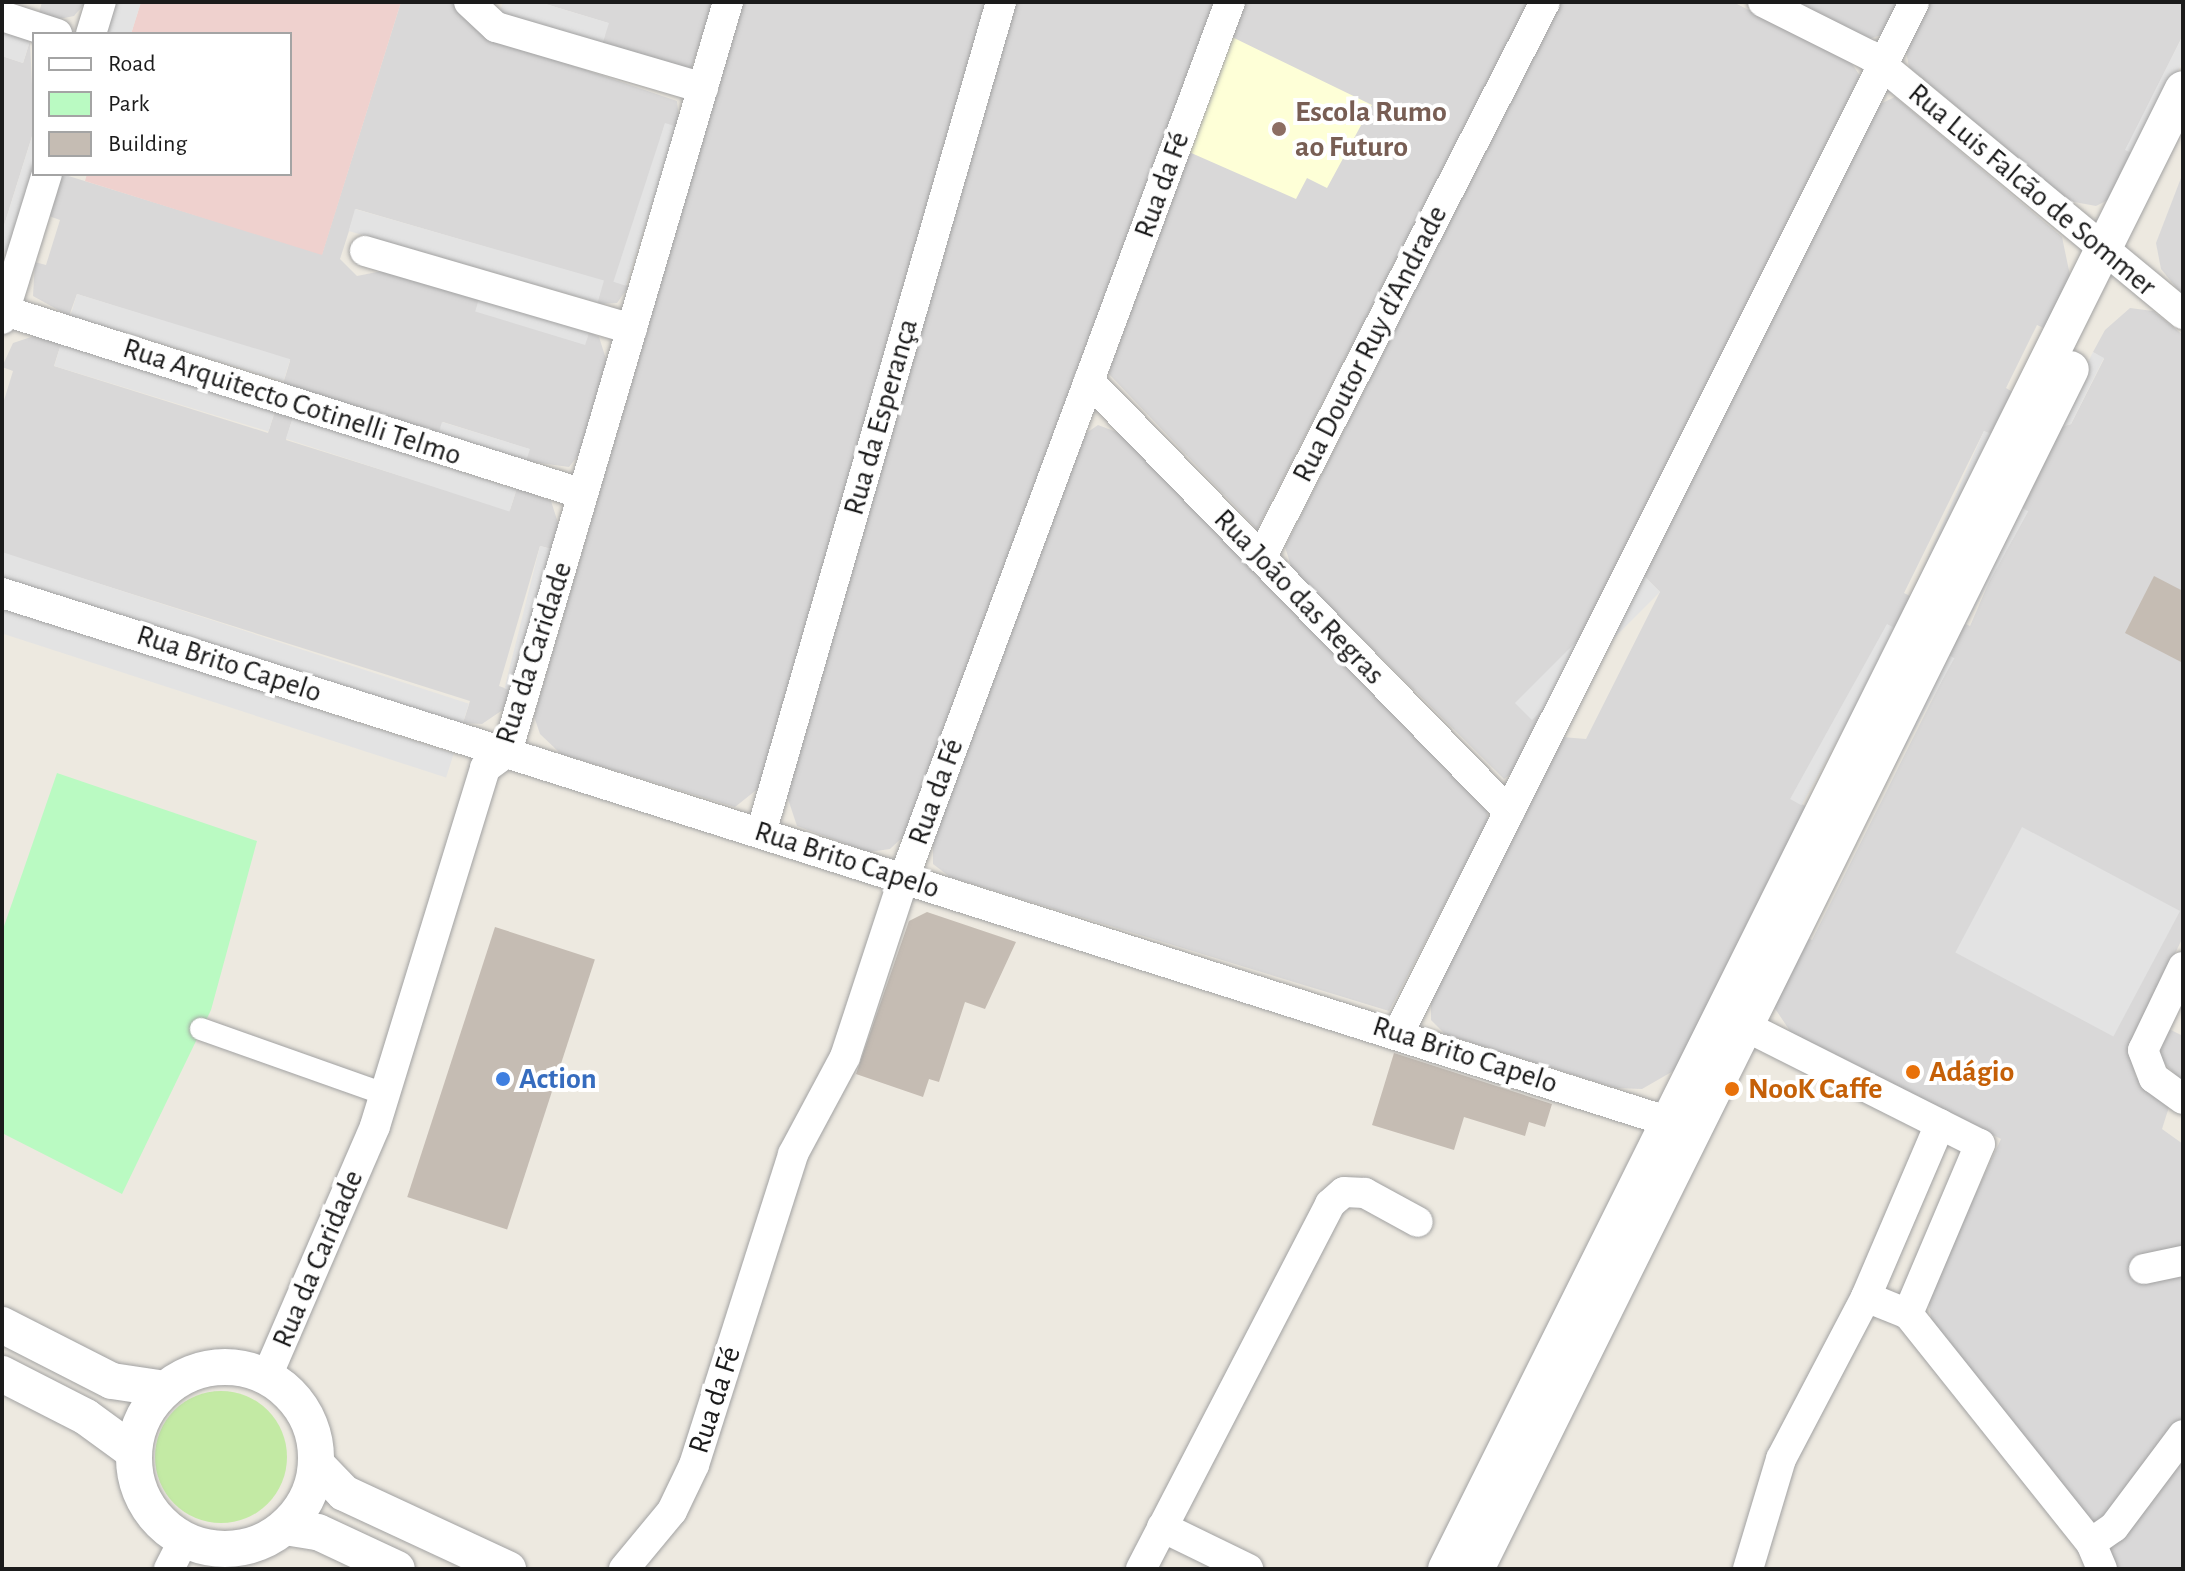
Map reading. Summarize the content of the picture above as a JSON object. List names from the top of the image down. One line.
{"streets":{"street":["Rua da Fé","Rua Luis Falcão de Sommer","Rua Doutor Ruy d'Andrade","Rua Arquitecto Cotinelli Telmo","Rua da Esperança","Rua João das Regras","Rua da Caridade","Rua Brito Capelo"]},"crossings":[["Rua da Fé","Rua João das Regras"],["Rua da Fé","Rua Brito Capelo"],["Rua Doutor Ruy d'Andrade","Rua João das Regras"],["Rua Arquitecto Cotinelli Telmo","Rua da Caridade"],["Rua da Esperança","Rua Brito Capelo"],["Rua da Caridade","Rua Brito Capelo"]],"places":["Escola Rumo ao Futuro","Adágio","Action","NooK Caffe"],"legend":["Road","Park","Building"]}
